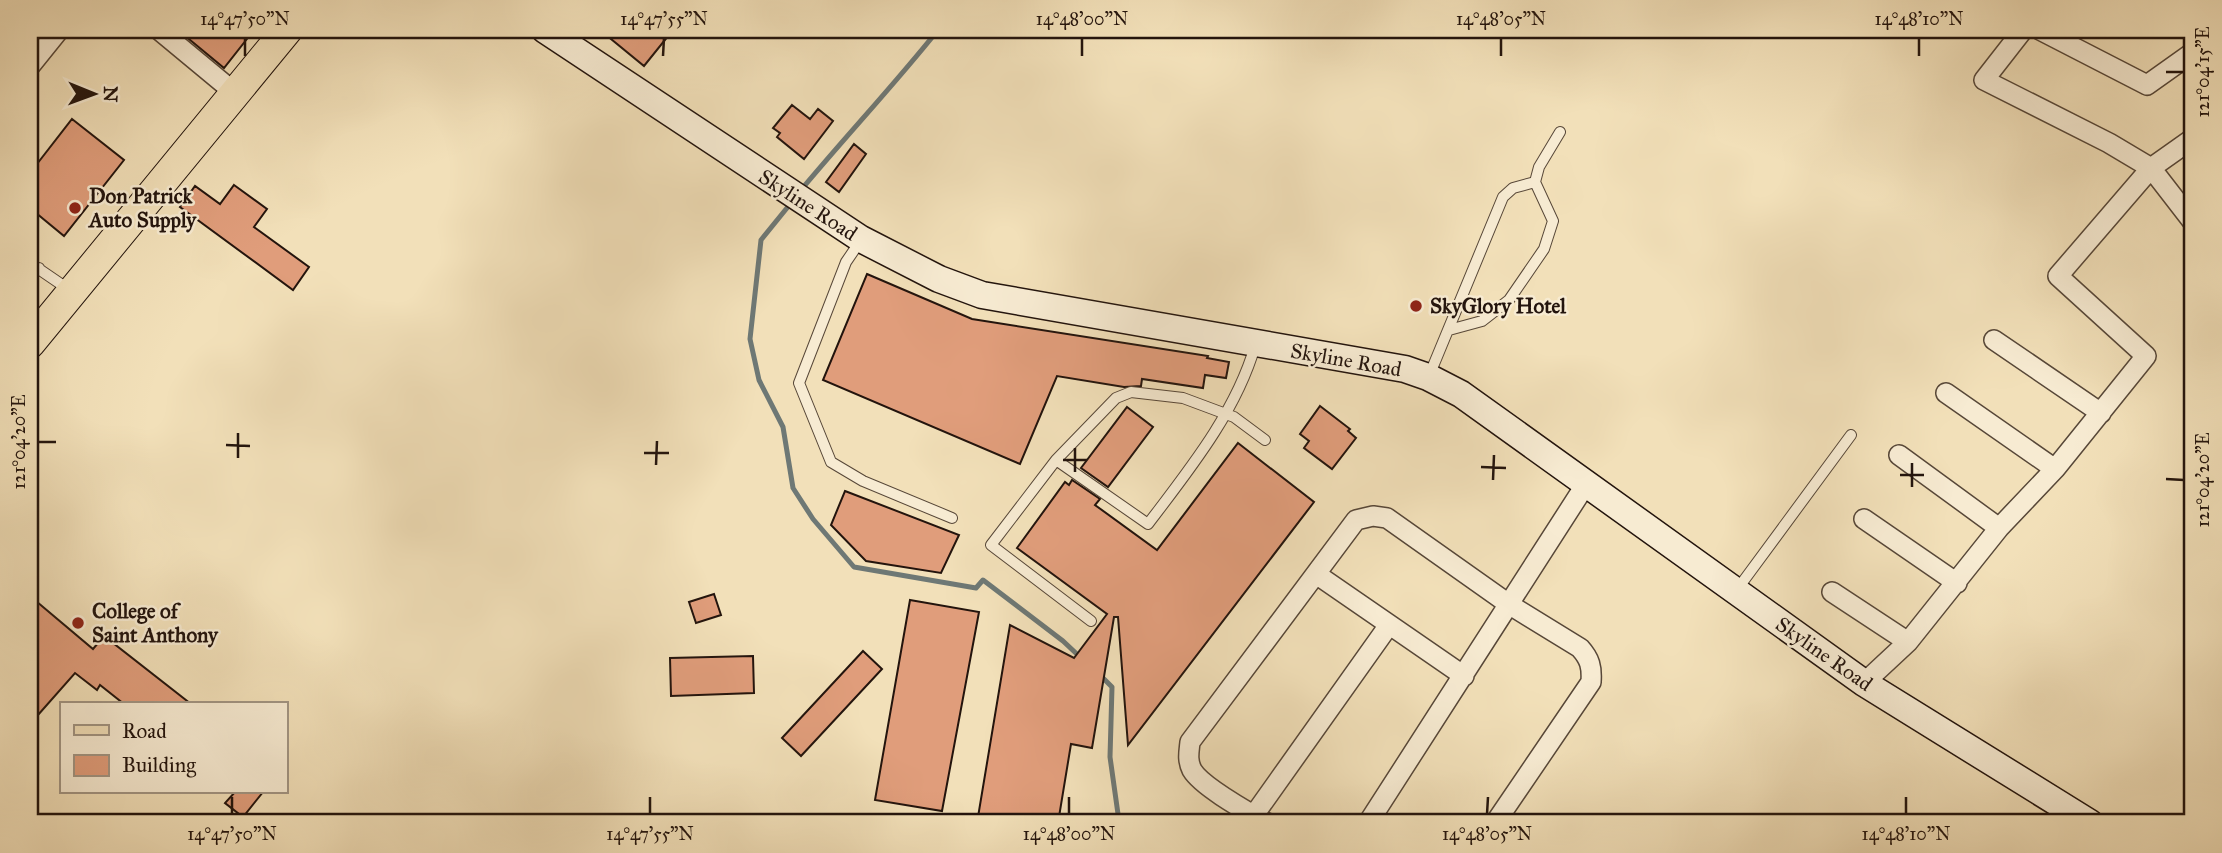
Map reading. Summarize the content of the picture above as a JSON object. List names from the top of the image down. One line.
{"streets":{"main road":["Skyline Road"]},"places":["Don Patrick Auto Supply","SkyGlory Hotel","College of Saint Anthony"],"legend":["Road","Building"],"north":"right","coordinates":["14°47'50\"N","14°47'55\"N","14°48'00\"N","14°48'05\"N","14°48'10\"N","121°04'15\"E","121°04'20\"E"]}
